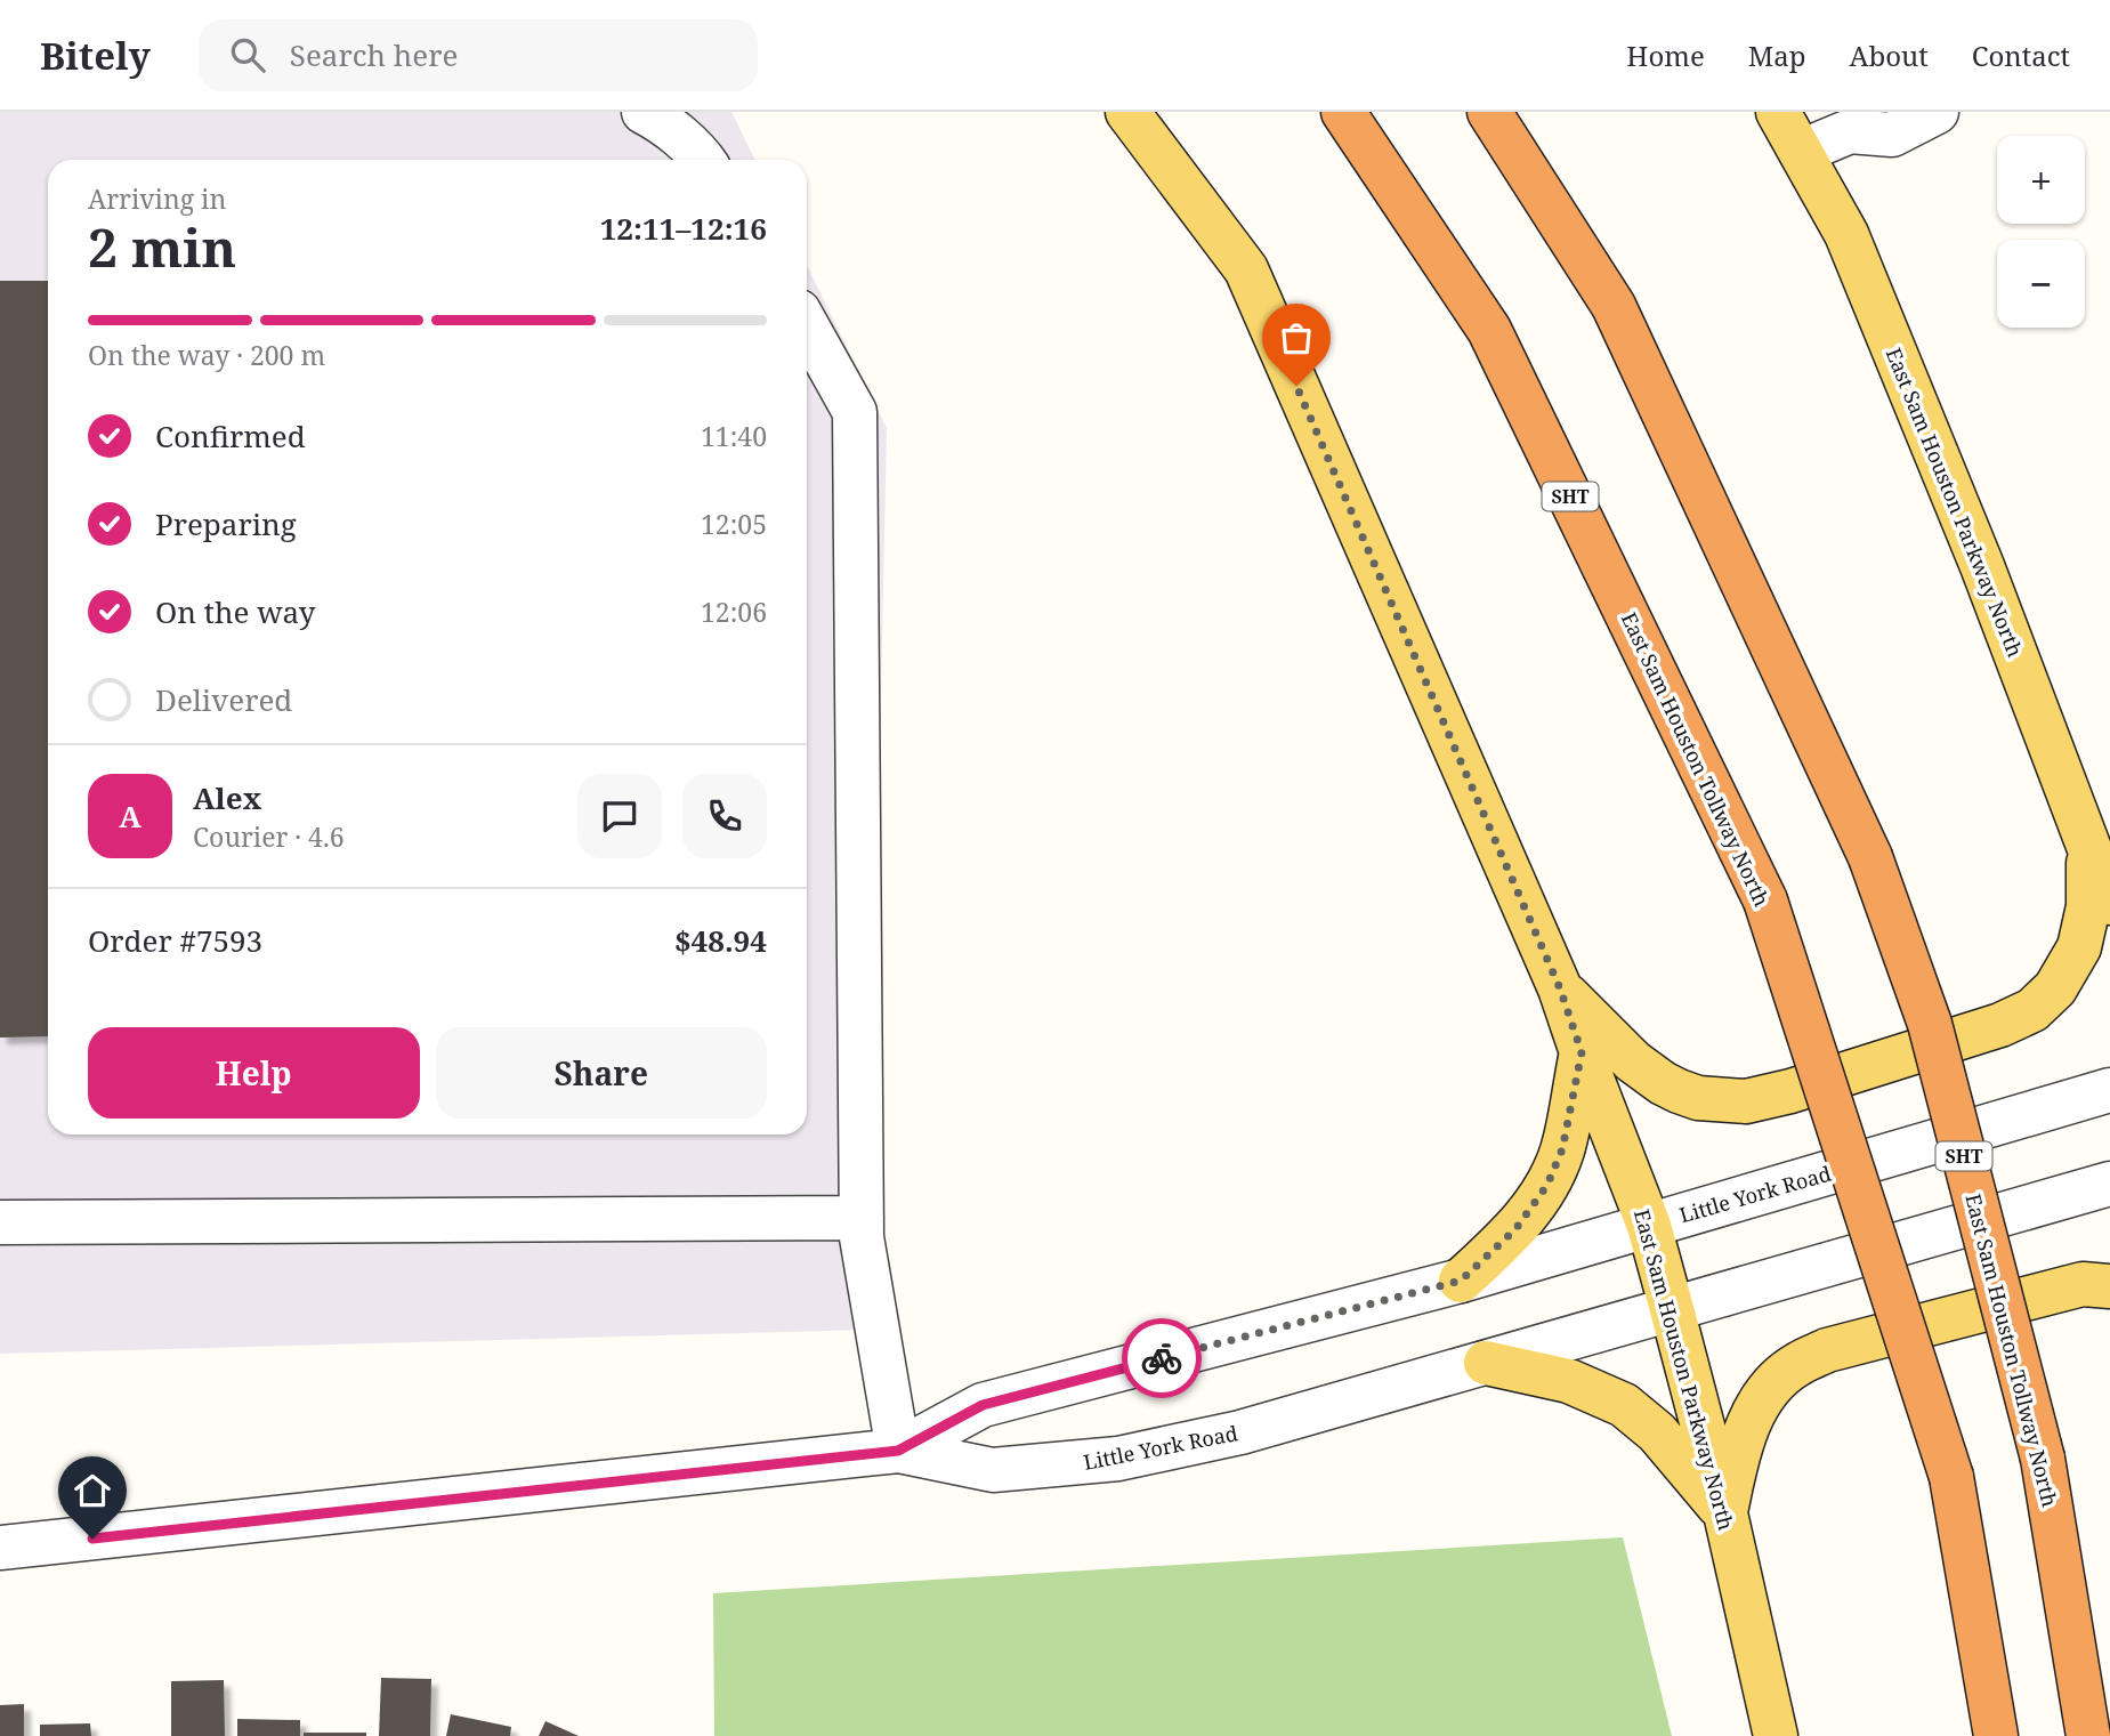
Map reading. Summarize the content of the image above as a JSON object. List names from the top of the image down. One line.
{"streets":{"highway":["SHT","East Sam Houston Tollway North"],"main road":["East Sam Houston Parkway North"],"street":["Little York Road"]},"crossings":[["East Sam Houston Parkway North","Little York Road"]],"page":{"header":"Bitely","search":"Search here","nav":["Home","Map","About","Contact"],"map_buttons":["+","−"],"heading":["2 min","Arriving in","12:11–12:16"],"panel":["Alex","Courier · 4.6","Order #7593","$48.94"],"bar":"On the way · 200 m","list":[["Confirmed","11:40"],["Preparing","12:05"],["On the way","12:06"],"Delivered"],"round":"A","buttons":["Help","Share"]}}
